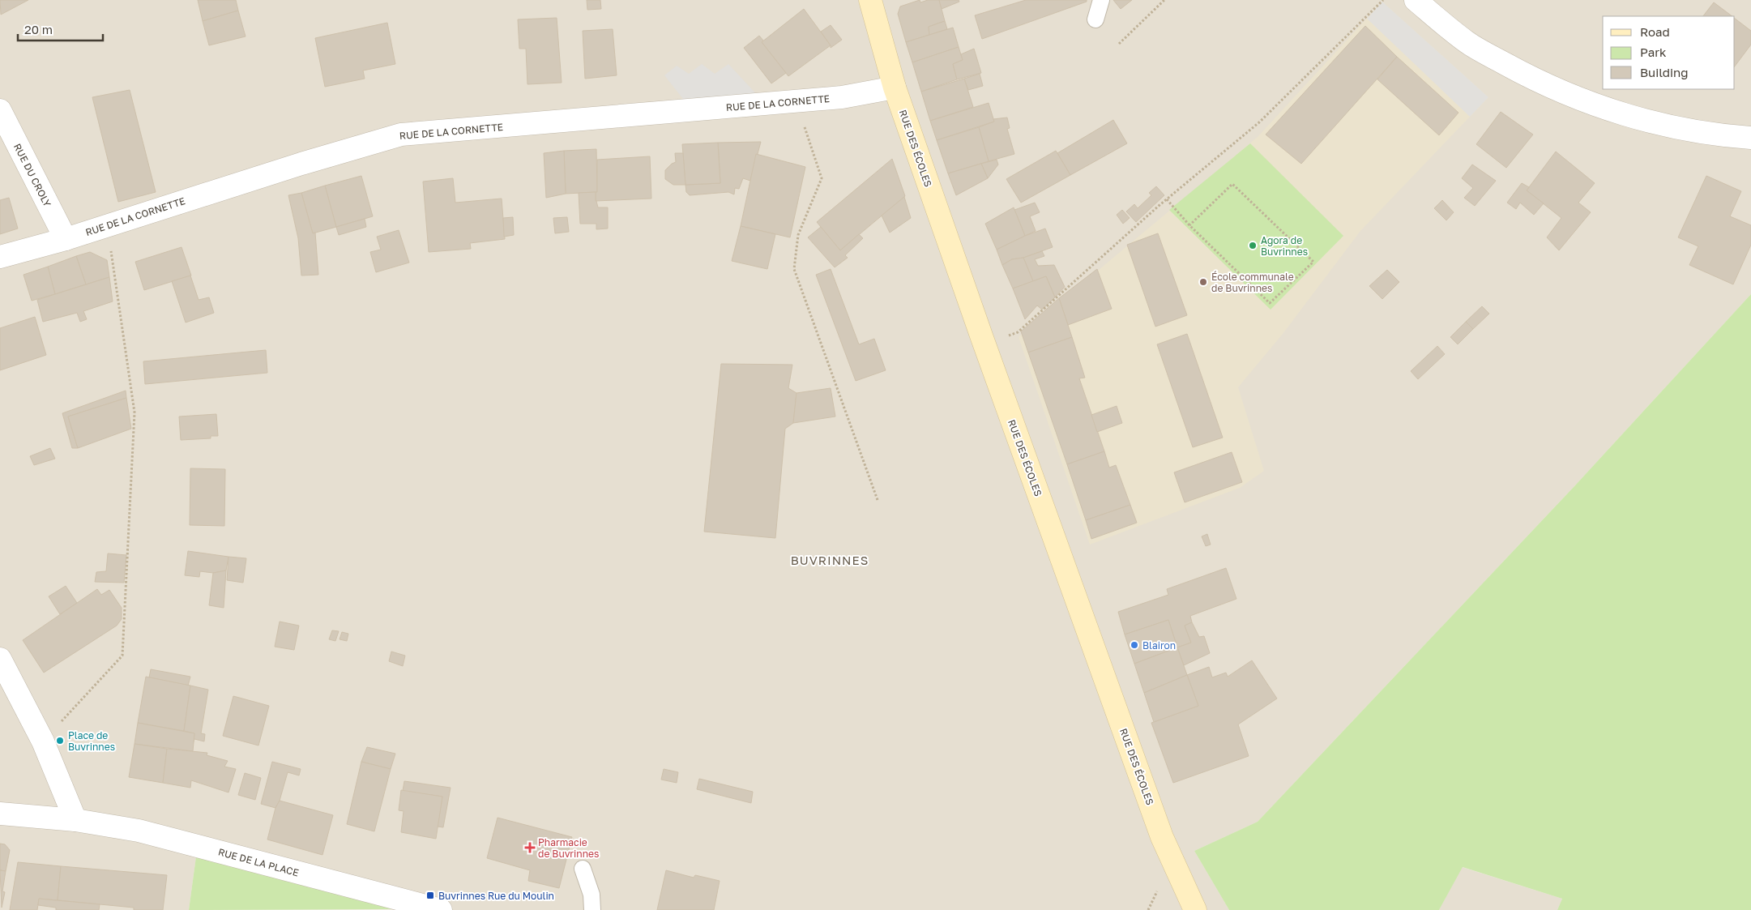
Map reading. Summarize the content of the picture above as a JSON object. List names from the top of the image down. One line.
{"streets":{"street":["RUE DE LA CORNETTE","RUE DES ÉCOLES","RUE DU CROLY","RUE DE LA PLACE"]},"crossings":[["RUE DE LA CORNETTE","RUE DES ÉCOLES"],["RUE DE LA CORNETTE","RUE DU CROLY"]],"districts":["BUVRINNES"],"places":{"other":["Agora de Buvrinnes","École communale de Buvrinnes","Blairon","Place de Buvrinnes"],"health":["Pharmacie de Buvrinnes"],"transit":["Buvrinnes Rue du Moulin"]},"legend":["Road","Park","Building"],"scale_bar":"20 m"}
